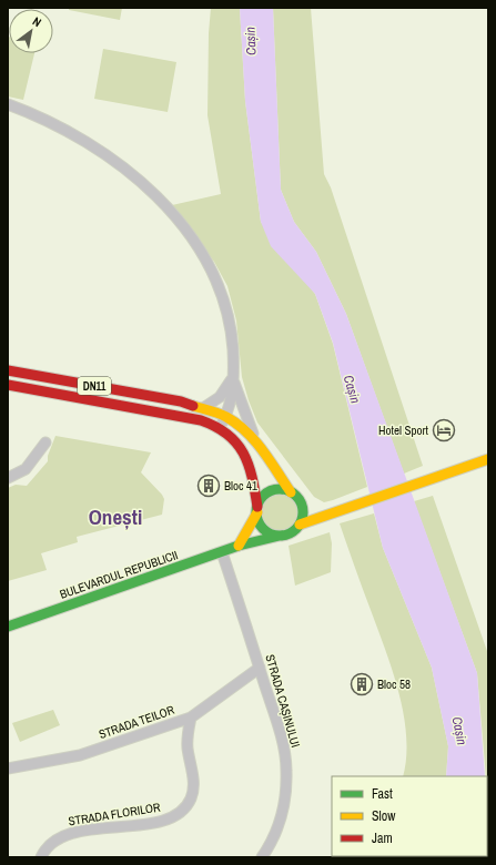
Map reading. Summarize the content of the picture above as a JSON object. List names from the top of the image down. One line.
{"streets":{"main road":["DN11","BULEVARDUL REPUBLICII"],"street":["STRADA CAȘINULUI","STRADA TEILOR","STRADA FLORILOR"]},"crossings":[["DN11","BULEVARDUL REPUBLICII"],["BULEVARDUL REPUBLICII","STRADA CAȘINULUI"],["STRADA CAȘINULUI","STRADA TEILOR"],["STRADA TEILOR","STRADA FLORILOR"]],"districts":["Onești"],"water":["Cașin"],"places":{"hotel":["Hotel Sport"],"building":["Bloc 41","Bloc 58"]},"legend":["Fast","Slow","Jam"],"north":"top right"}
